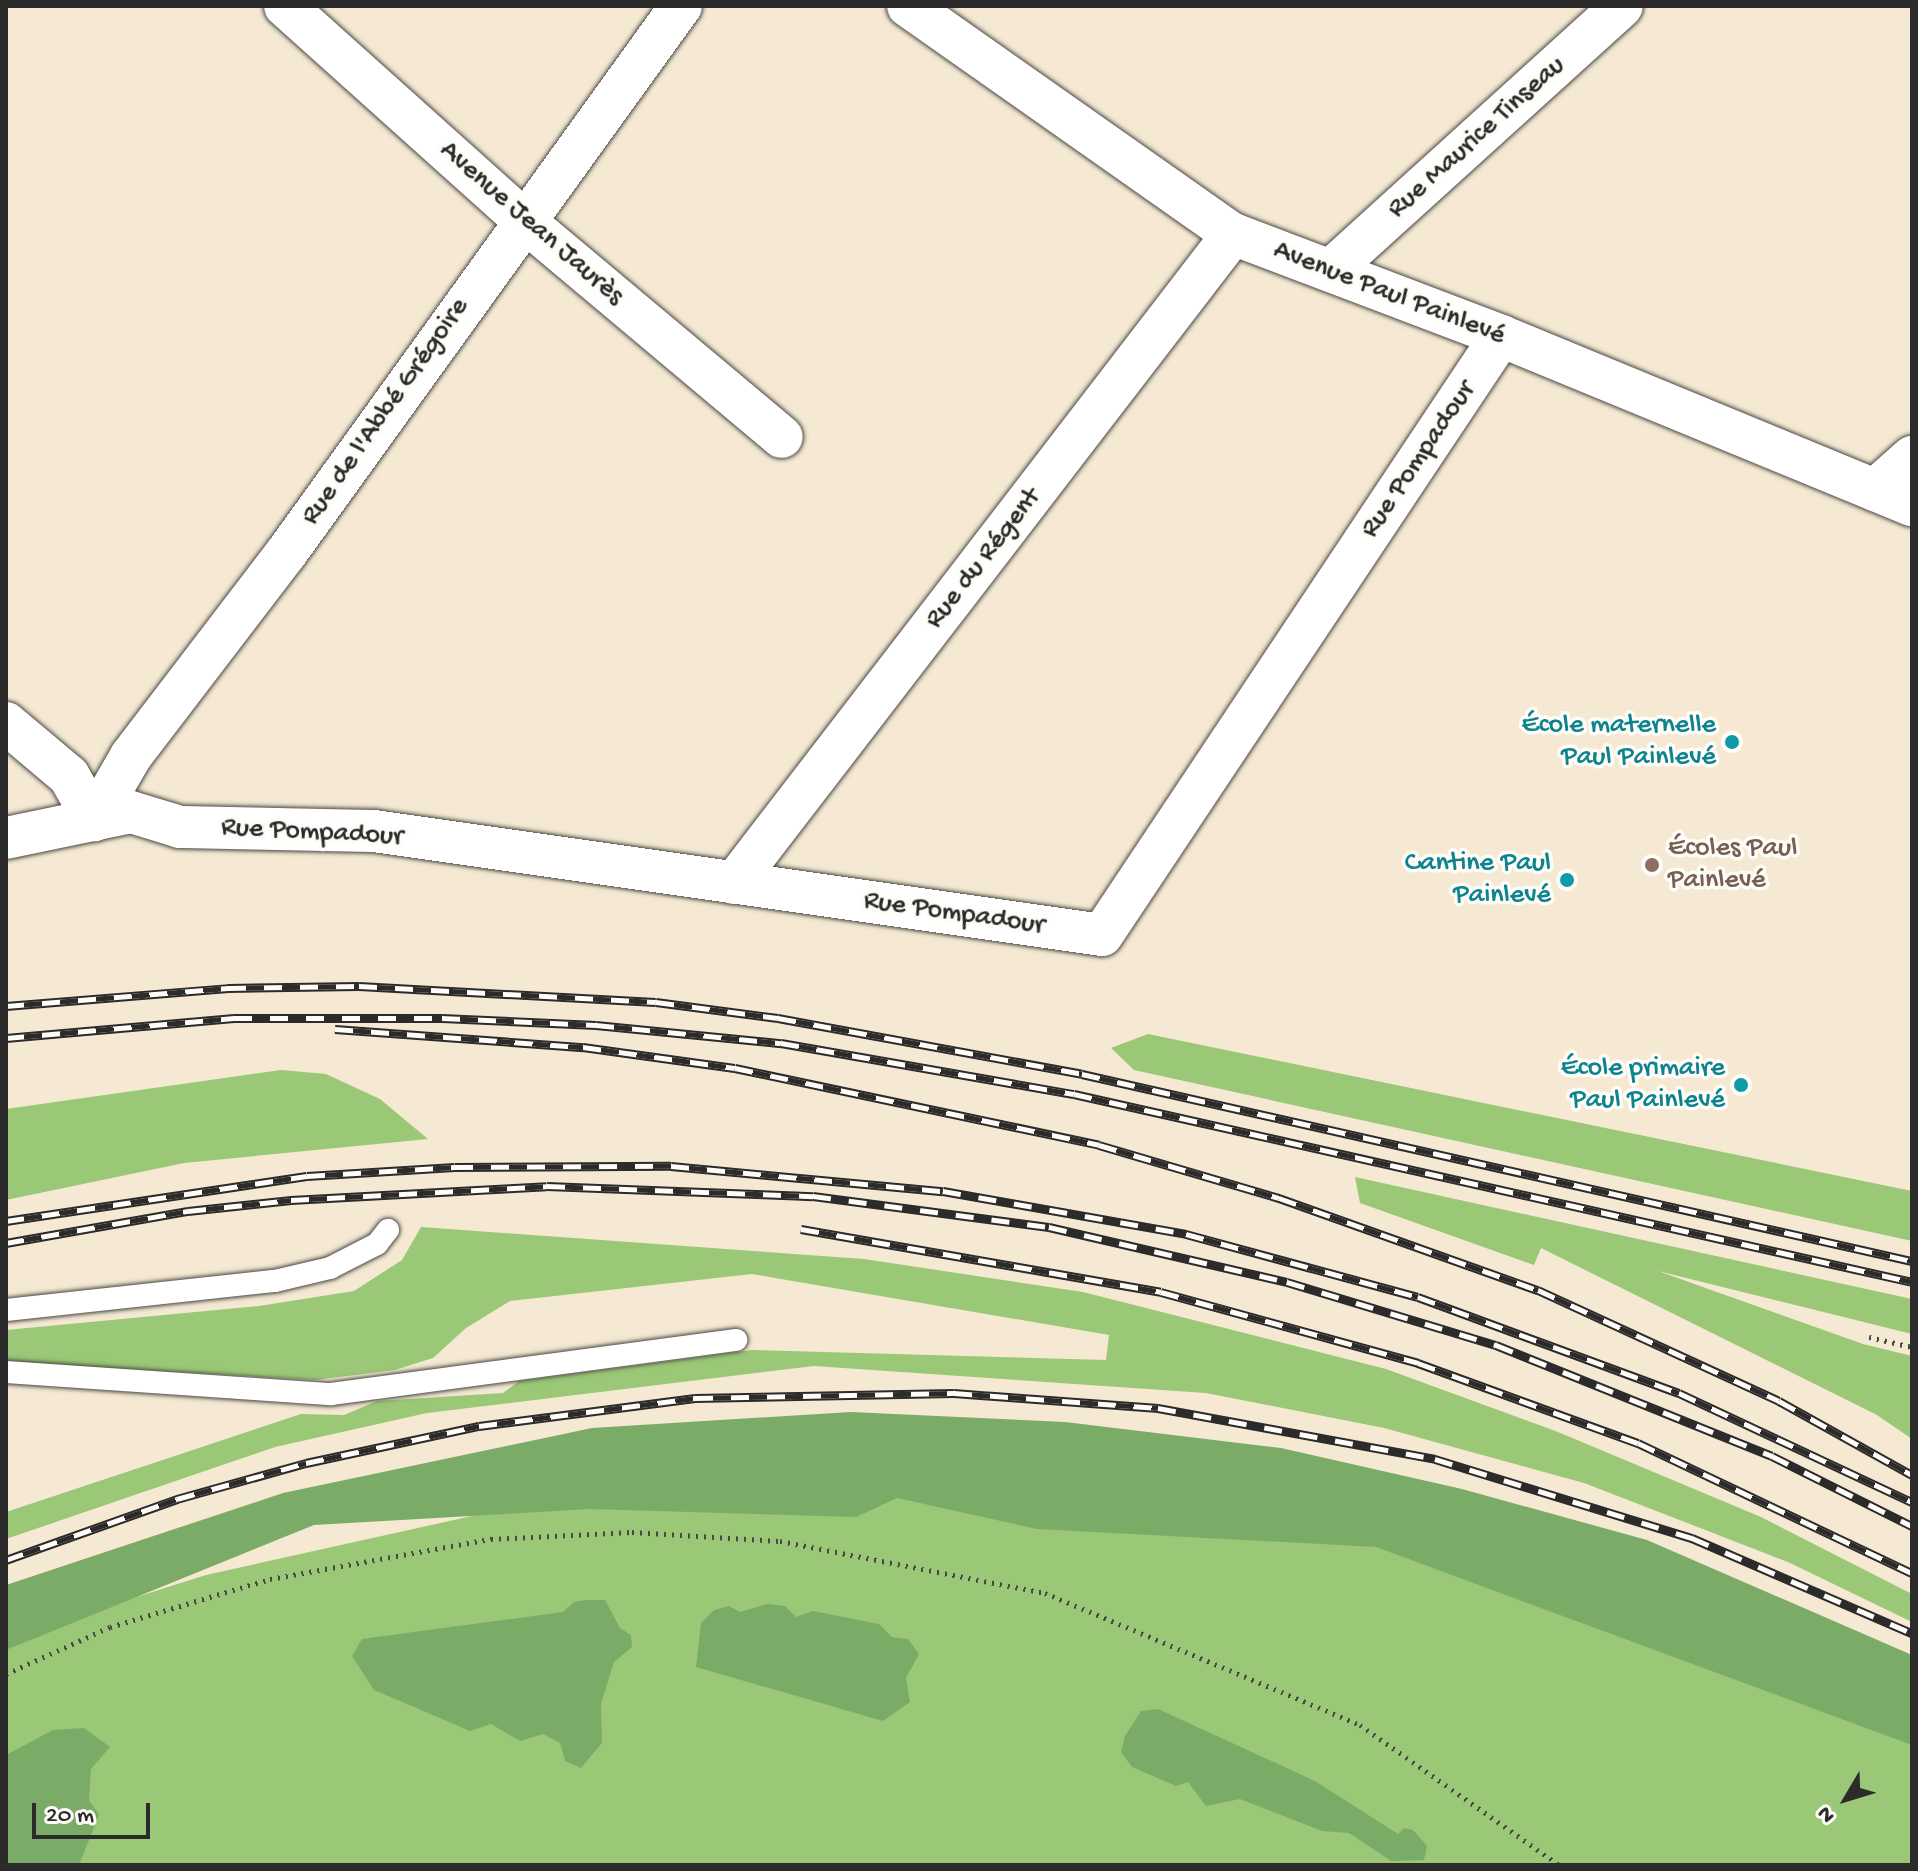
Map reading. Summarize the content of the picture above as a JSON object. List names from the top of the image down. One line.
{"streets":{"street":["Rue Maurice Tinseau","Avenue Jean Jaurès","Avenue Paul Painlevé","Rue de l'Abbé Grégoire","Rue Pompadour","Rue du Régent"]},"crossings":[["Rue Maurice Tinseau","Avenue Paul Painlevé"],["Avenue Jean Jaurès","Rue de l'Abbé Grégoire"],["Avenue Paul Painlevé","Rue Pompadour"],["Avenue Paul Painlevé","Rue du Régent"],["Rue de l'Abbé Grégoire","Rue Pompadour"],["Rue Pompadour","Rue du Régent"]],"places":["École maternelle Paul Painlevé","Écoles Paul Painlevé","Cantine Paul Painlevé","École primaire Paul Painlevé"],"scale_bar":"20 m","north":"bottom left"}
